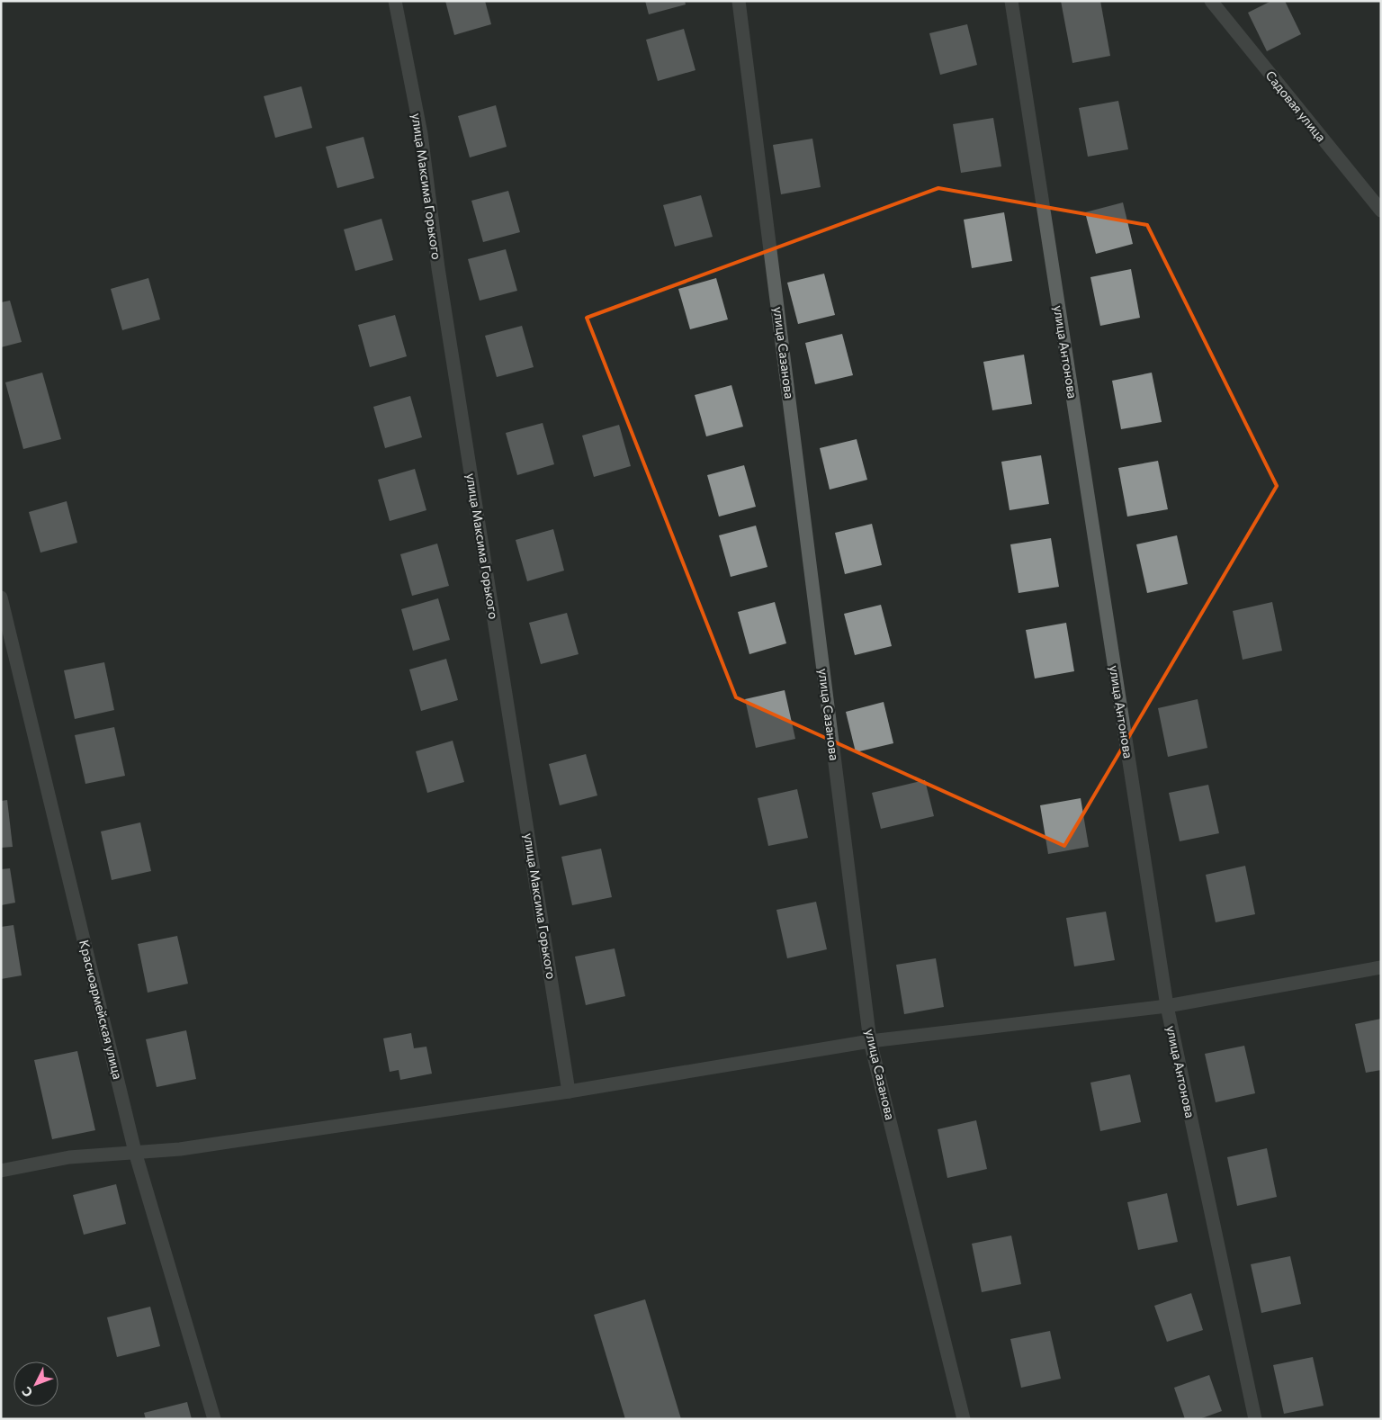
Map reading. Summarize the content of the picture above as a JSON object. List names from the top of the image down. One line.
{"streets":{"street":["Садовая улица","улица Максима Горького","улица Антонова","улица Сазанова","Красноармейская улица"]},"north":"bottom left"}
